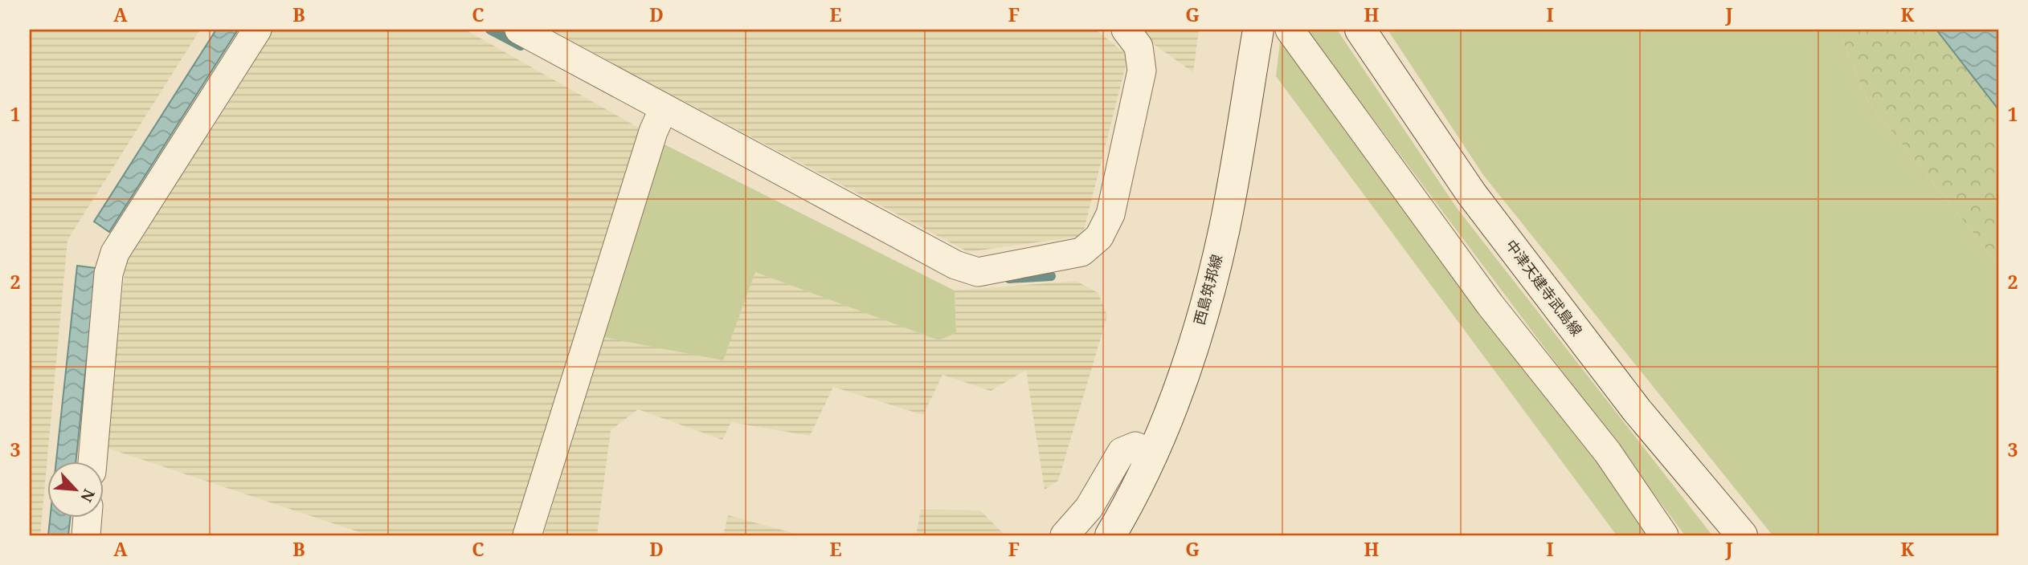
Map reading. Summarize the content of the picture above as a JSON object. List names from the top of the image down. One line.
{"streets":{"main road":["中津天建寺武島線","西島筑邦線"]},"north":"bottom right","grid":{"columns":["A","B","C","D","E","F","G","H","I","J","K"],"rows":["1","2","3"]}}
